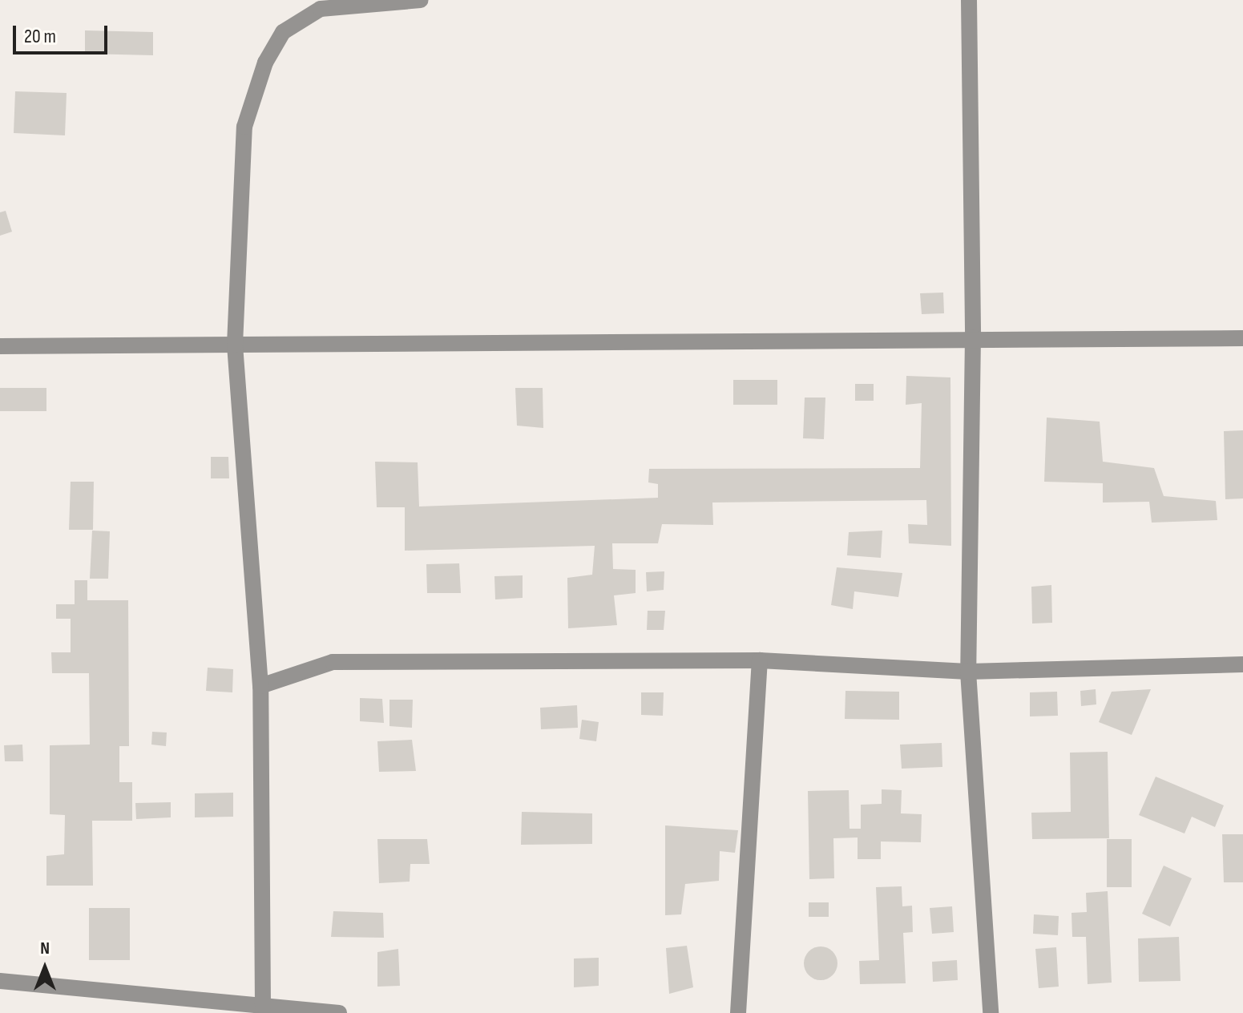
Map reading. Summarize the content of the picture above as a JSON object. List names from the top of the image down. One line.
{"scale_bar":"20 m","north":"top"}
